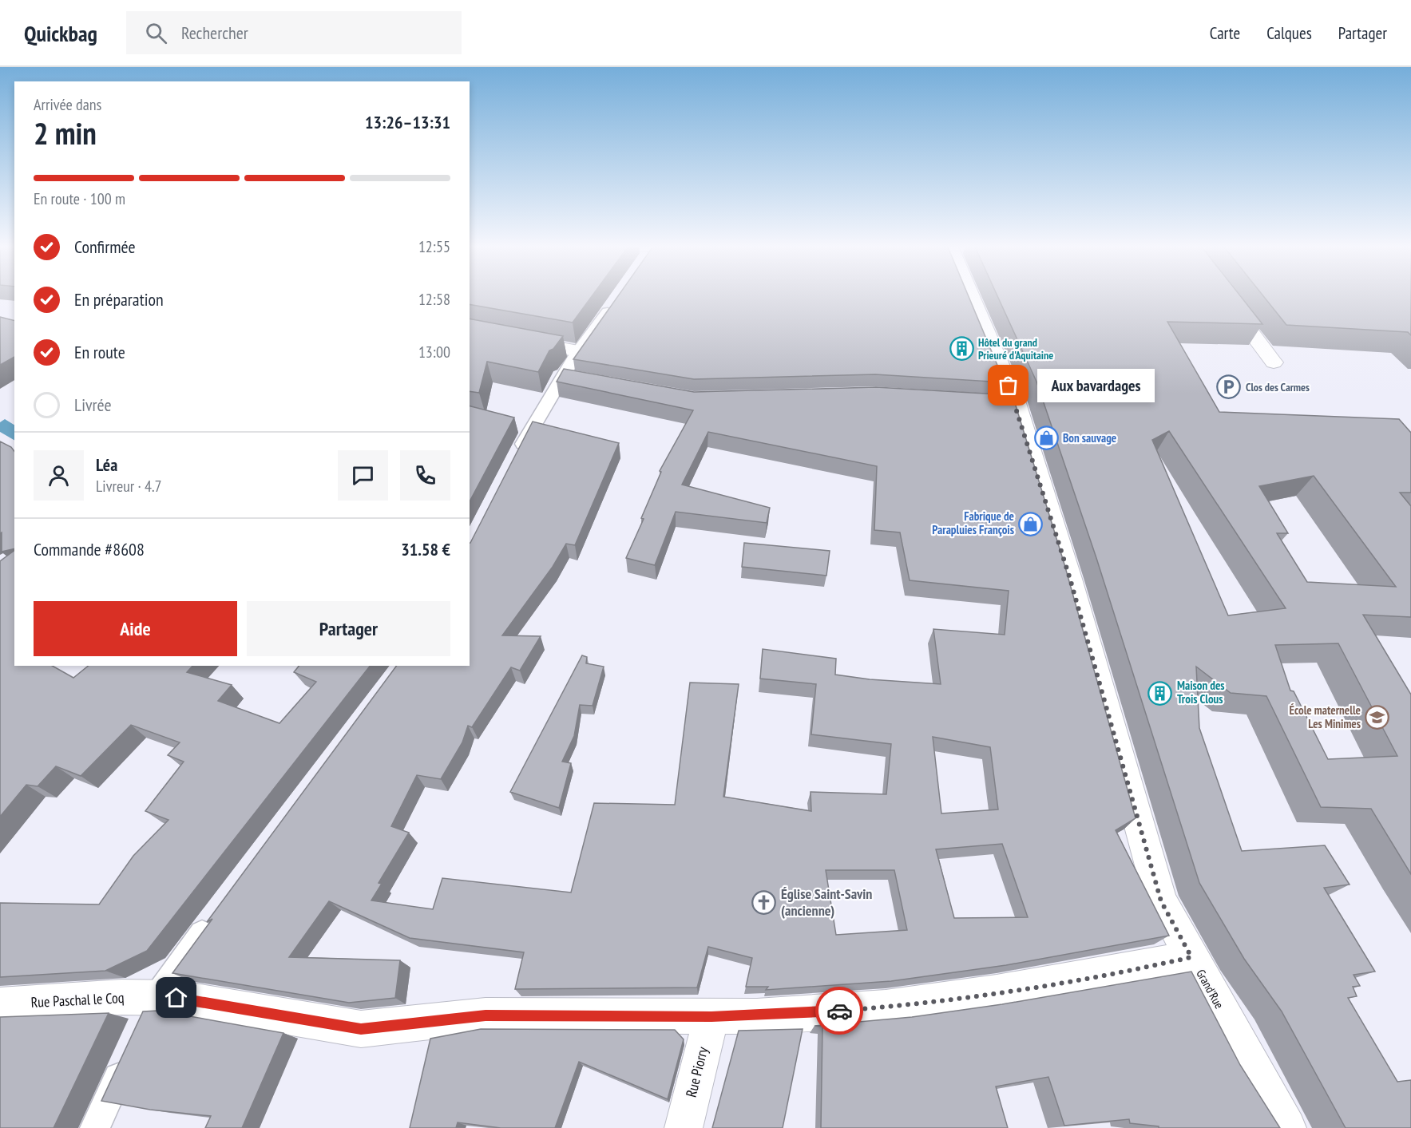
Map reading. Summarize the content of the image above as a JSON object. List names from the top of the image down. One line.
{"streets":{"street":["Grand'Rue","Rue Paschal le Coq","Rue Piorry"]},"crossings":[["Grand'Rue","Rue Paschal le Coq"],["Rue Paschal le Coq","Rue Piorry"]],"places":{"building":["Hôtel du grand Prieuré d'Aquitaine","Maison des Trois Clous"],"other":["Aux bavardages"],"parking":["Clos des Carmes"],"shop":["Bon sauvage","Fabrique de Parapluies François"],"school or university":["École maternelle Les Minimes"],"church":["Église Saint-Savin (ancienne)"]},"page":{"header":"Quickbag","search":"Rechercher","nav":["Carte","Calques","Partager"],"heading":["2 min","Arrivée dans","13:26–13:31"],"panel":["Léa","Livreur · 4.7","Commande #8608","31.58 €"],"bar":"En route · 100 m","list":[["Confirmée","12:55"],["En préparation","12:58"],["En route","13:00"],"Livrée"],"bubble":"Aux bavardages","buttons":["Aide","Partager"]}}
